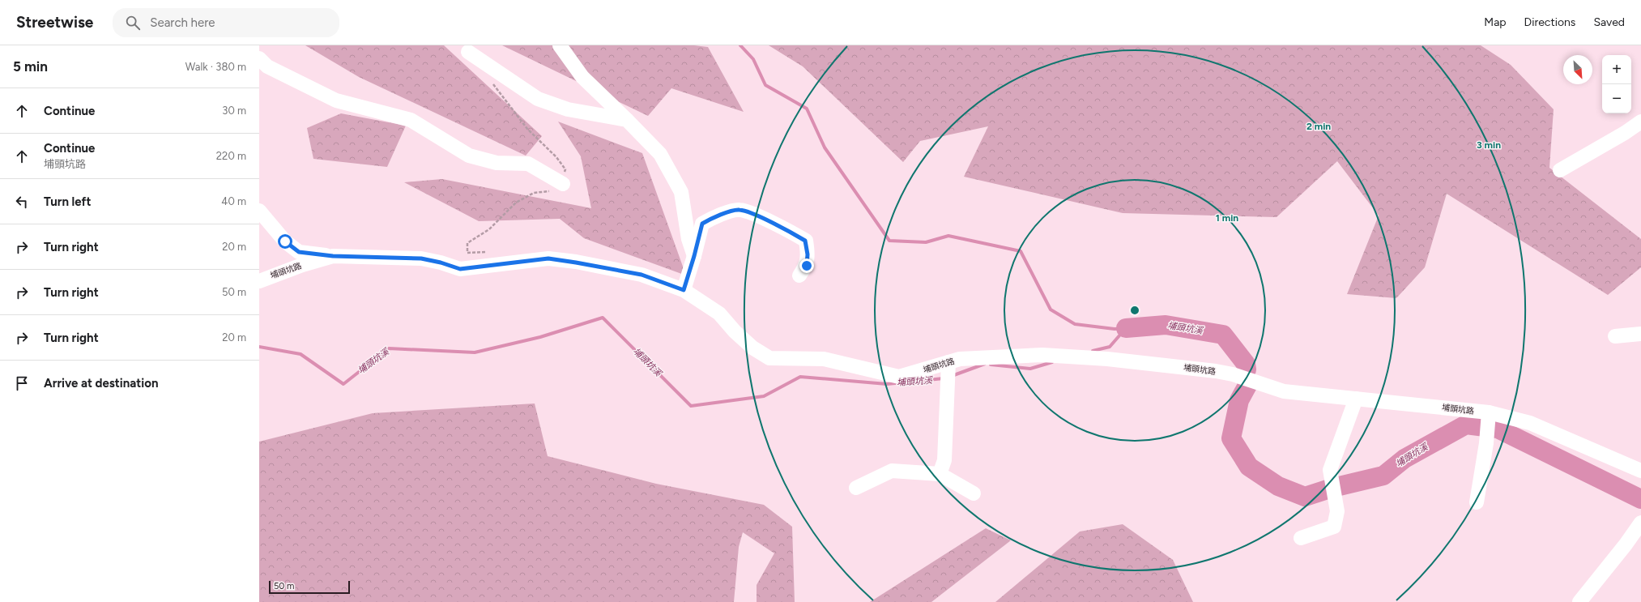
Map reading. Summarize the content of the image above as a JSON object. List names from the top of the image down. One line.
{"streets":{"street":["埔頭坑路"]},"water":["埔頭坑溪"],"scale_bar":"50 m","north":"bottom right","page":{"header":"Streetwise","search":"Search here","nav":["Map","Directions","Saved"],"heading":["5 min","Walk · 380 m"],"map_buttons":["+","−"],"list":[["Continue","30 m"],["Continue","埔頭坑路","220 m"],["Turn left","40 m"],["Turn right","20 m"],["Turn right","50 m"],["Turn right","20 m"],"Arrive at destination"],"scale":"50 m"},"rings":["2 min","3 min","1 min"]}
